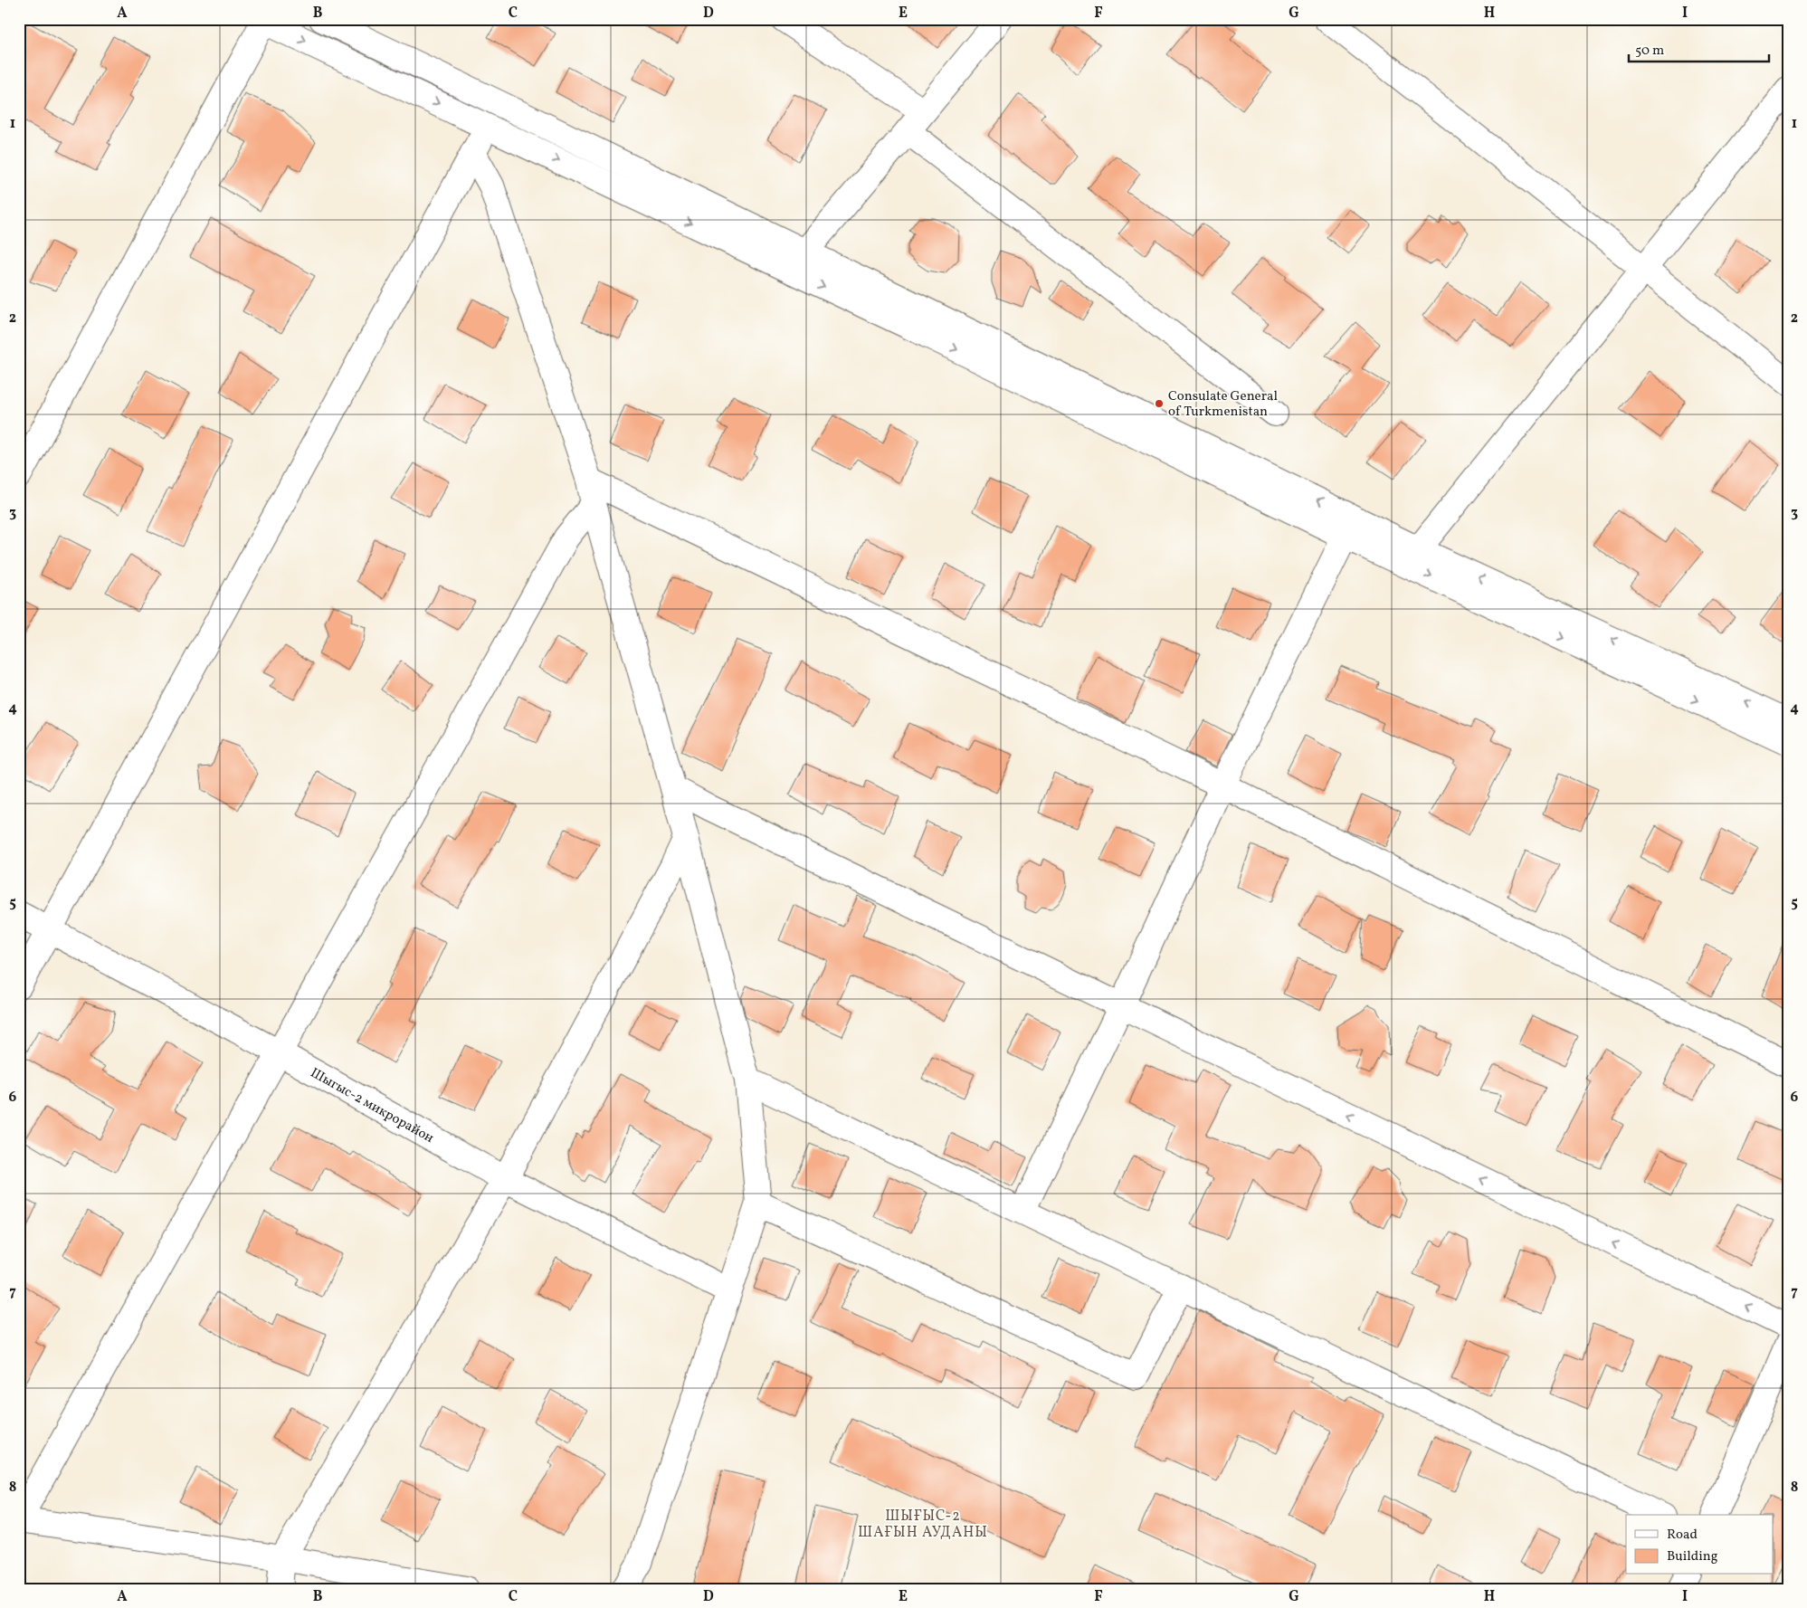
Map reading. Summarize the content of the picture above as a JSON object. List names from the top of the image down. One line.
{"streets":{"street":["Шыгыс-2 микрорайон"]},"districts":["ШЫҒЫС-2 ШАҒЫН АУДАНЫ"],"places":["Consulate General of Turkmenistan"],"legend":["Road","Building"],"scale_bar":"50 m","grid":{"columns":["A","B","C","D","E","F","G","H","I"],"rows":["1","2","3","4","5","6","7","8"]}}
